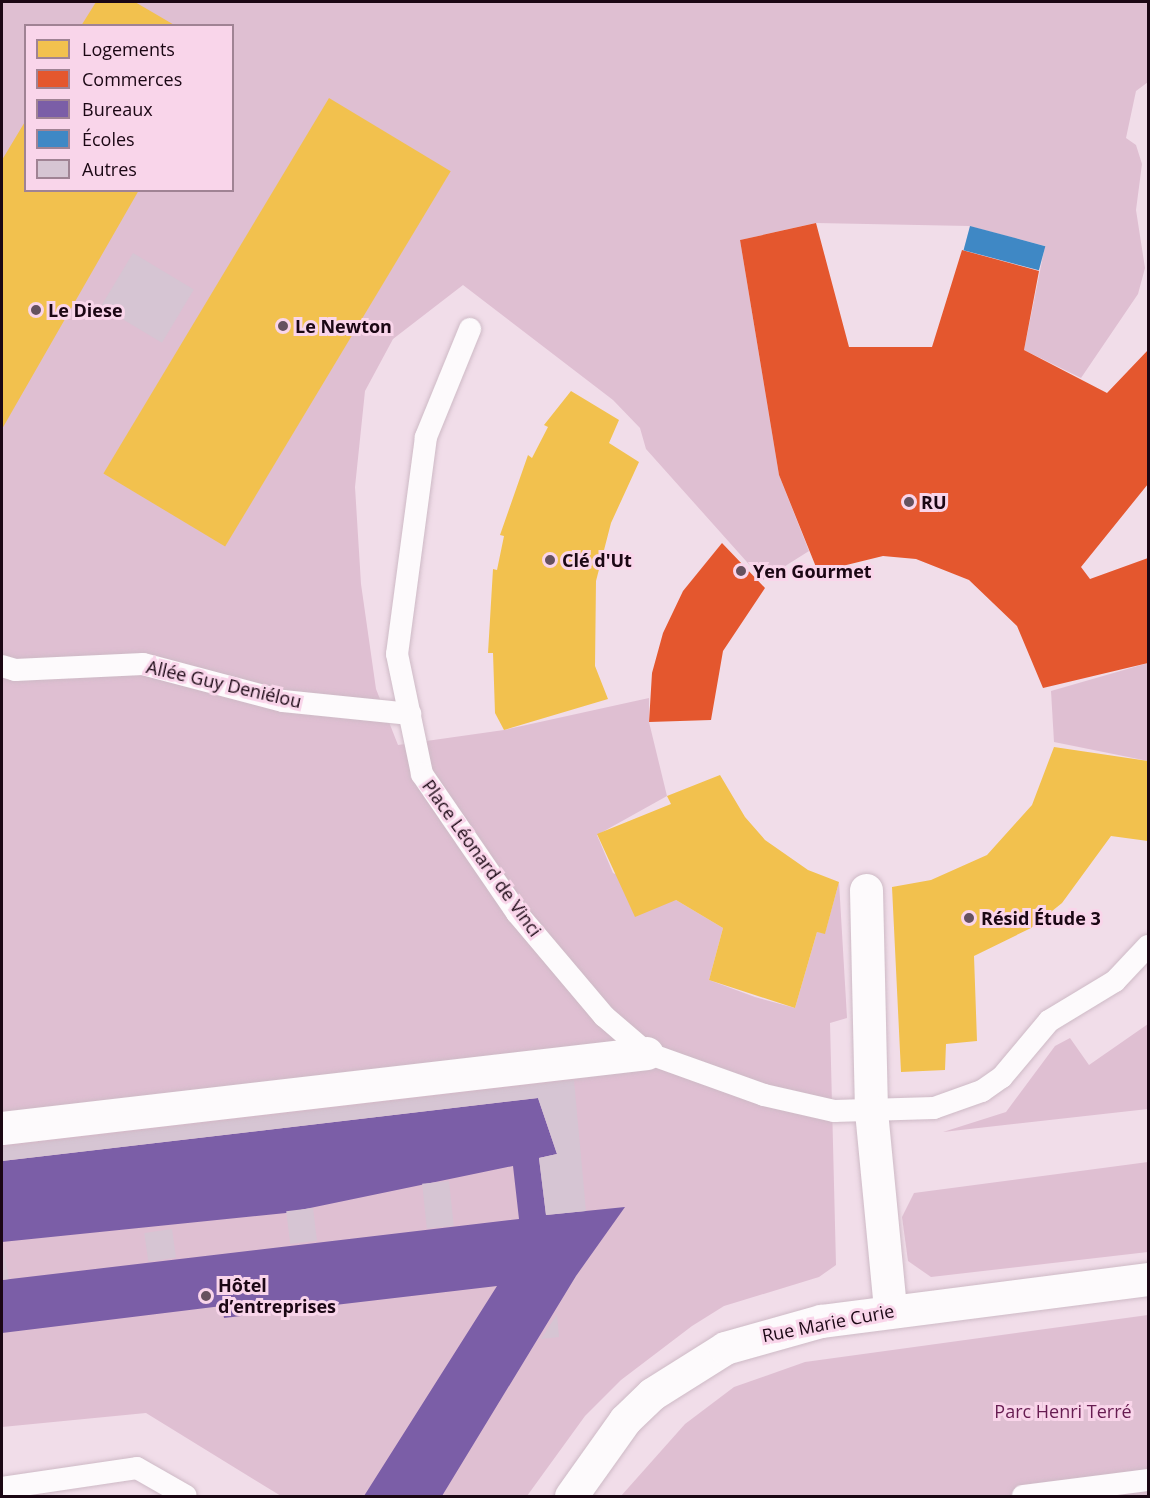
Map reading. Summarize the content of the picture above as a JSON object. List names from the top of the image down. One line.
{"streets":{"street":["Rue Marie Curie"],"lane":["Allée Guy Deniélou","Place Léonard de Vinci"]},"crossings":[["Allée Guy Deniélou","Place Léonard de Vinci"]],"parks":["Parc Henri Terré"],"places":["Le Diese","Le Newton","RU","Clé d'Ut","Yen Gourmet","Résid Étude 3","Hôtel d’entreprises"],"legend":["Logements","Commerces","Bureaux","Écoles","Autres"]}
